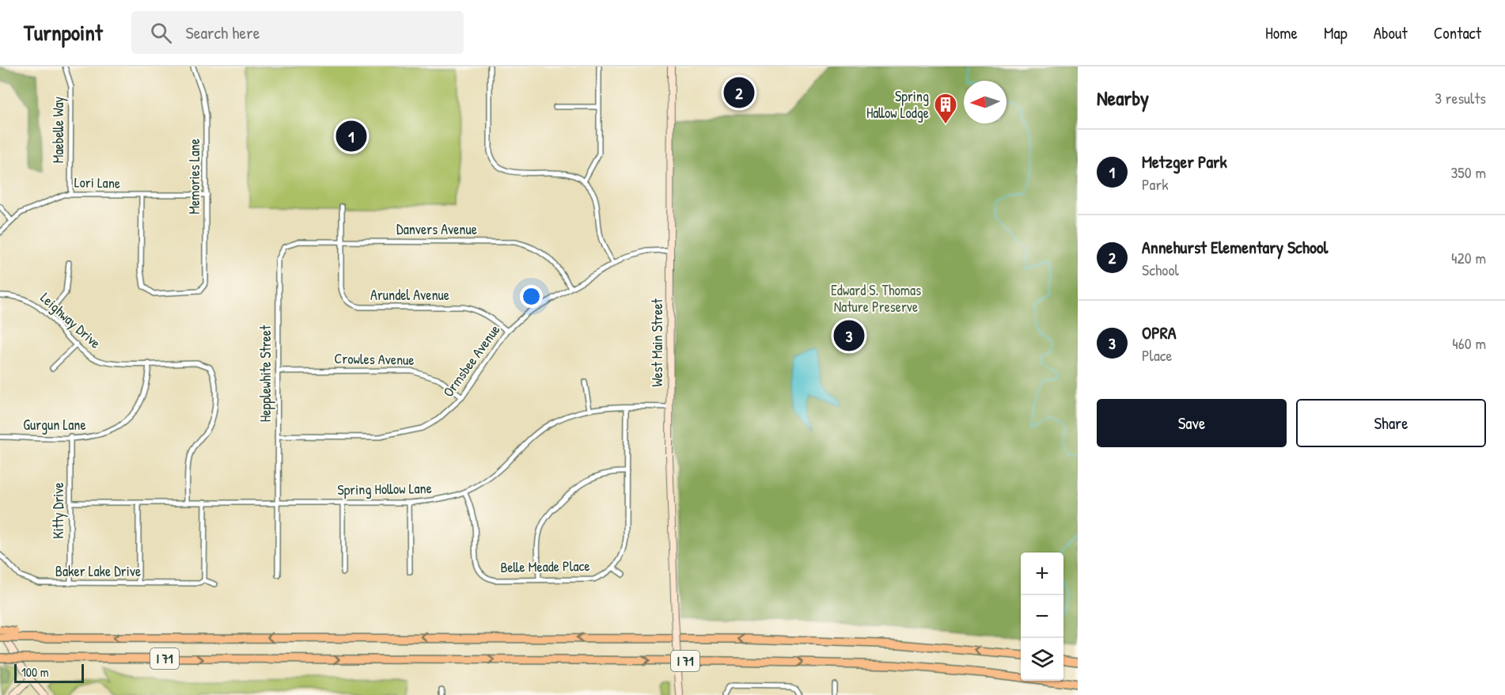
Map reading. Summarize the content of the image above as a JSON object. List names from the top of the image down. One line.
{"streets":{"highway":["I 71"],"main road":["West Main Street"],"street":["Maebelle Way","Memories Lane","Lori Lane","Danvers Avenue","Arundel Avenue","Leighway Drive","Crowles Avenue","Ormsbee Avenue","Hepplewhite Street","Gurgun Lane","Spring Hollow Lane","Kitty Drive","Belle Meade Place","Baker Lake Drive"]},"crossings":[["Maebelle Way","Lori Lane"],["Memories Lane","Lori Lane"],["Danvers Avenue","Arundel Avenue"],["Danvers Avenue","Ormsbee Avenue"],["Danvers Avenue","Hepplewhite Street"],["Arundel Avenue","Ormsbee Avenue"],["Leighway Drive","Gurgun Lane"],["Leighway Drive","Spring Hollow Lane"],["West Main Street","Ormsbee Avenue"],["West Main Street","Spring Hollow Lane"],["Crowles Avenue","Ormsbee Avenue"],["Crowles Avenue","Hepplewhite Street"],["Ormsbee Avenue","Hepplewhite Street"],["Hepplewhite Street","Spring Hollow Lane"],["Gurgun Lane","Kitty Drive"],["Spring Hollow Lane","Kitty Drive"],["Spring Hollow Lane","Belle Meade Place"],["Kitty Drive","Baker Lake Drive"]],"parks":["Edward S. Thomas Nature Preserve"],"places":{"building":["Spring Hallow Lodge"]},"scale_bar":"100 m","north":"left","page":{"header":"Turnpoint","search":"Search here","nav":["Home","Map","About","Contact"],"heading":["Nearby","3 results"],"pins":["2","1","3"],"list":[{"mark":"1","name":"Metzger Park","note":"Park","value":"350 m"},{"mark":"2","name":"Annehurst Elementary School","note":"School","value":"420 m"},{"mark":"3","name":"OPRA","note":"Place","value":"460 m"}],"buttons":["Save","Share"],"map_buttons":["+","−"],"scale":"100 m"}}
